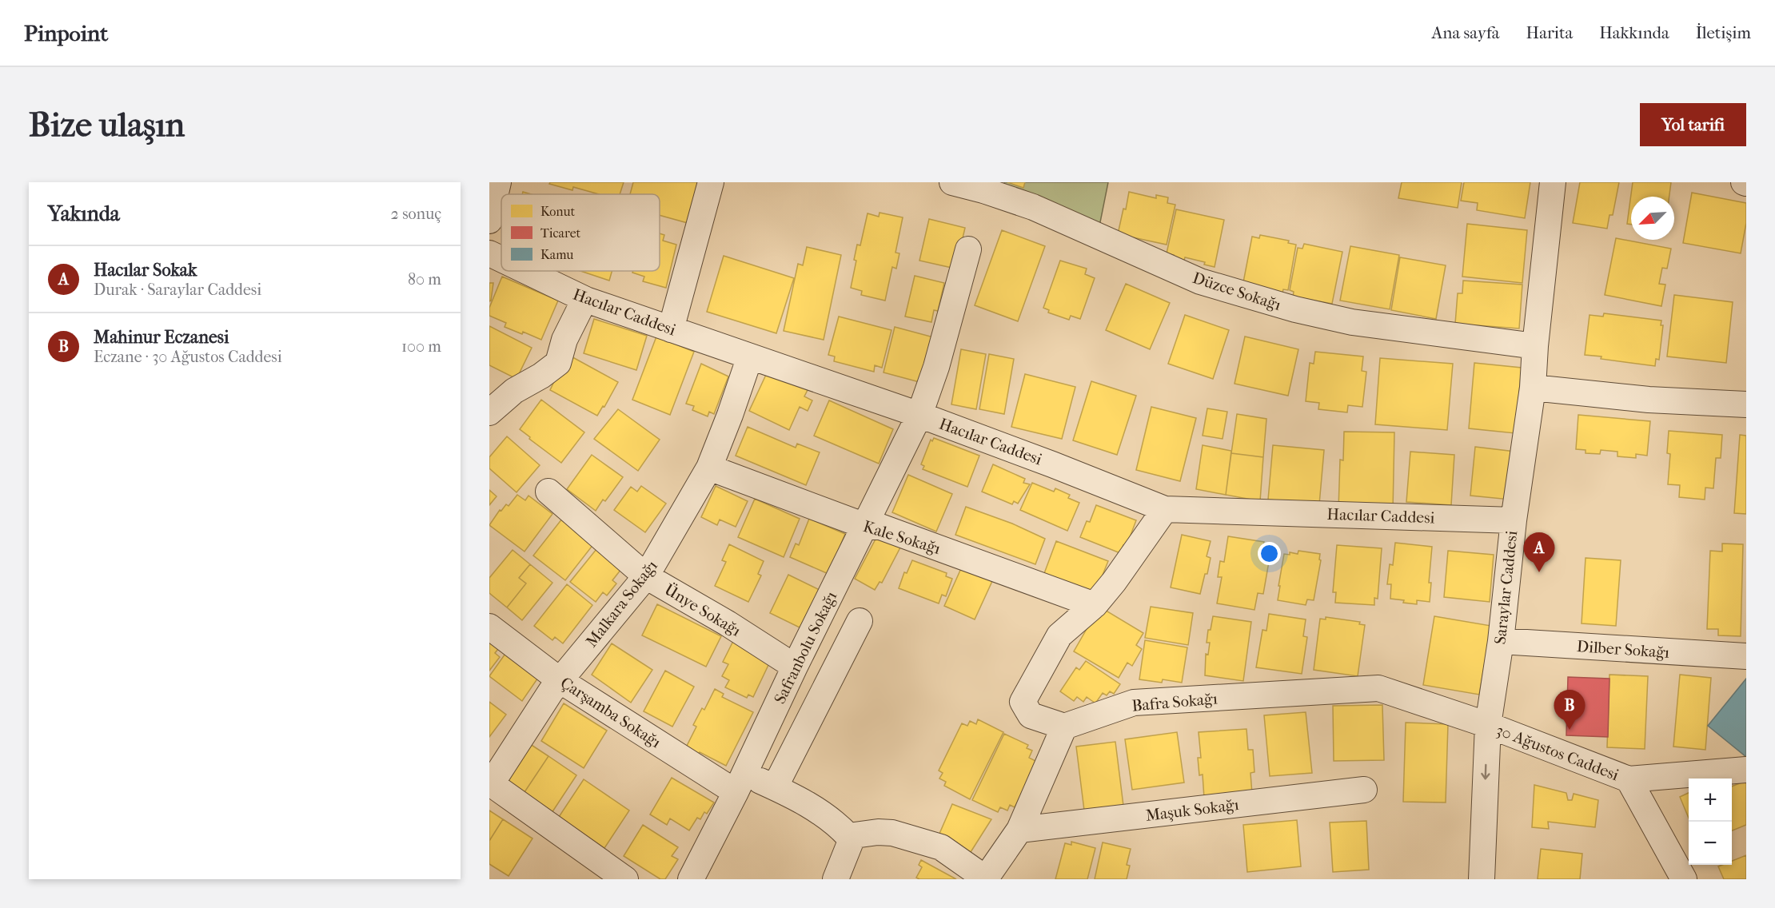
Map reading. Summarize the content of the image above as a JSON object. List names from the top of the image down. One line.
{"streets":{"street":["Düzce Sokağı","Hacılar Caddesi","Kale Sokağı","Saraylar Caddesi","Malkara Sokağı","Ünye Sokağı","Safranbolu Sokağı","Dilber Sokağı","Bafra Sokağı","Çarşamba Sokağı","30 Ağustos Caddesi","Maşuk Sokağı"]},"crossings":[["Düzce Sokağı","Saraylar Caddesi"],["Hacılar Caddesi","Saraylar Caddesi"],["Hacılar Caddesi","Malkara Sokağı"],["Hacılar Caddesi","Safranbolu Sokağı"],["Kale Sokağı","Malkara Sokağı"],["Kale Sokağı","Safranbolu Sokağı"],["Saraylar Caddesi","Dilber Sokağı"],["Saraylar Caddesi","Bafra Sokağı"],["Saraylar Caddesi","30 Ağustos Caddesi"],["Malkara Sokağı","Ünye Sokağı"],["Malkara Sokağı","Çarşamba Sokağı"],["Ünye Sokağı","Safranbolu Sokağı"],["Safranbolu Sokağı","Çarşamba Sokağı"],["Bafra Sokağı","30 Ağustos Caddesi"]],"legend":["Konut","Ticaret","Kamu"],"north":"bottom left","page":{"header":"Pinpoint","nav":["Ana sayfa","Harita","Hakkında","İletişim"],"buttons":"Yol tarifi","title":"Bize ulaşın","heading":["Yakında","2 sonuç"],"list":[{"mark":"A","name":"Hacılar Sokak","note":"Durak · Saraylar Caddesi","value":"80 m"},{"mark":"B","name":"Mahinur Eczanesi","note":"Eczane · 30 Ağustos Caddesi","value":"100 m"}],"pins":["A","B"],"map_buttons":["+","−"]}}
